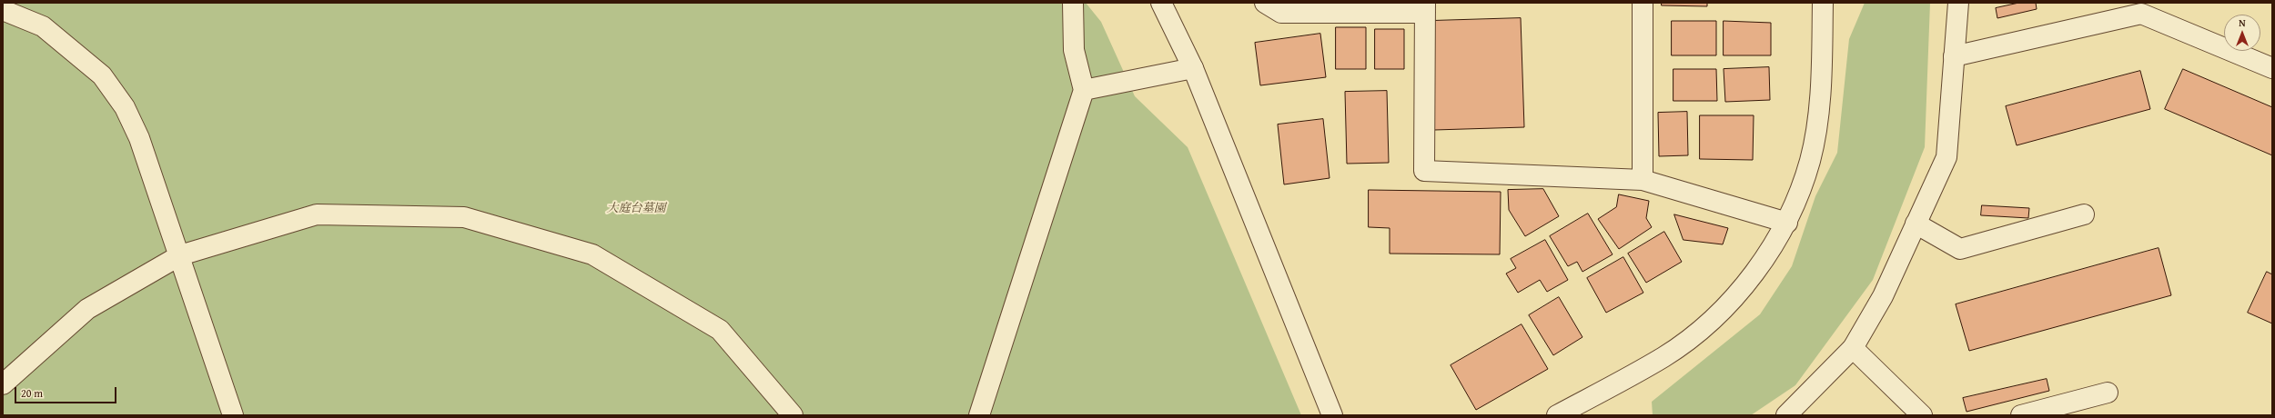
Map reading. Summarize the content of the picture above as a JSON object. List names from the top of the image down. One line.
{"parks":["大庭台墓園"],"scale_bar":"20 m","north":"top"}
